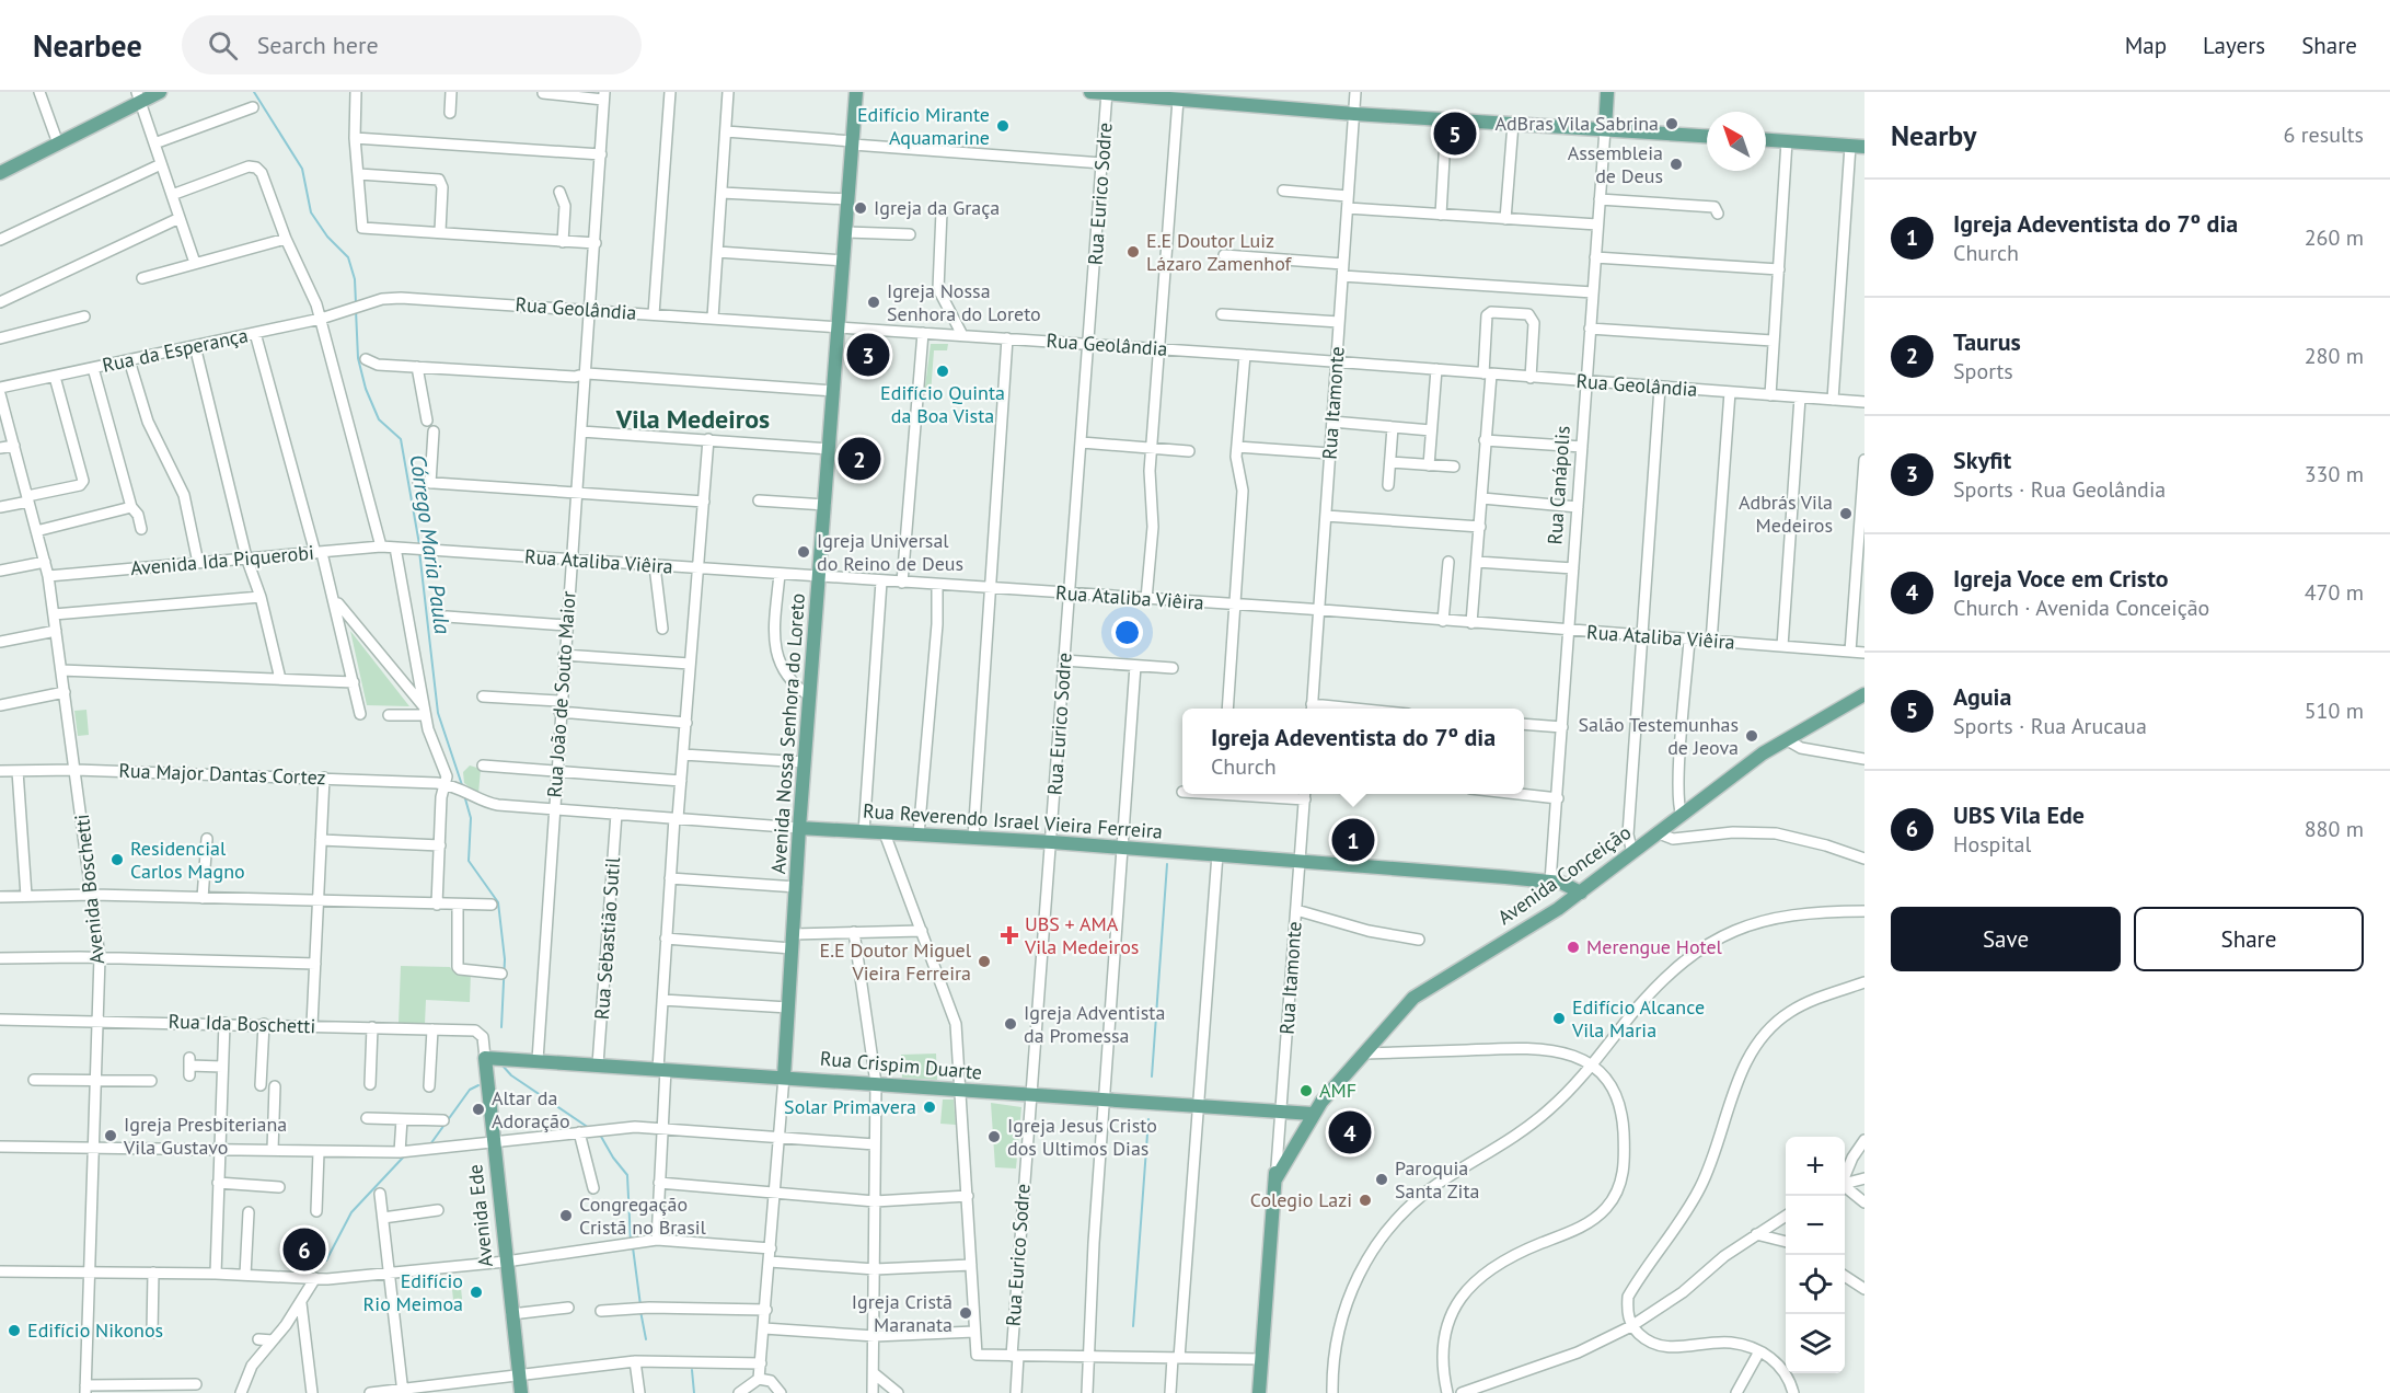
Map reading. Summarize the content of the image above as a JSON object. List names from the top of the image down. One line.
{"streets":{"main road":["Rua Canápolis","Avenida Nossa Senhora do Loreto","Rua Reverendo Israel Vieira Ferreira","Avenida Conceição","Rua Crispim Duarte","Avenida Ede"],"street":["Rua Eurico Sodre","Rua Geolândia","Rua da Esperança","Rua Itamonte","Avenida Ida Piquerobi","Rua Ataliba Viêira","Rua João de Souto Maior","Rua Major Dantas Cortez","Avenida Boschetti","Rua Sebastião Sutil","Rua Ida Boschetti"]},"crossings":[["Rua Eurico Sodre","Rua Geolândia"],["Rua Eurico Sodre","Rua Ataliba Viêira"],["Rua Eurico Sodre","Rua Reverendo Israel Vieira Ferreira"],["Rua Eurico Sodre","Rua Crispim Duarte"],["Rua Geolândia","Rua da Esperança"],["Rua Geolândia","Rua Itamonte"],["Rua Geolândia","Rua Canápolis"],["Rua Geolândia","Rua João de Souto Maior"],["Rua Geolândia","Avenida Nossa Senhora do Loreto"],["Rua Itamonte","Rua Ataliba Viêira"],["Rua Itamonte","Rua Reverendo Israel Vieira Ferreira"],["Rua Itamonte","Avenida Conceição"],["Rua Itamonte","Rua Crispim Duarte"],["Rua Canápolis","Rua Ataliba Viêira"],["Rua Canápolis","Rua Reverendo Israel Vieira Ferreira"],["Avenida Ida Piquerobi","Rua Ataliba Viêira"],["Avenida Ida Piquerobi","Avenida Boschetti"],["Rua Ataliba Viêira","Rua João de Souto Maior"],["Rua Ataliba Viêira","Avenida Nossa Senhora do Loreto"],["Rua João de Souto Maior","Rua Reverendo Israel Vieira Ferreira"],["Rua João de Souto Maior","Rua Crispim Duarte"],["Avenida Nossa Senhora do Loreto","Rua Reverendo Israel Vieira Ferreira"],["Avenida Nossa Senhora do Loreto","Rua Crispim Duarte"],["Rua Major Dantas Cortez","Rua Reverendo Israel Vieira Ferreira"],["Rua Major Dantas Cortez","Avenida Boschetti"],["Rua Reverendo Israel Vieira Ferreira","Avenida Conceição"],["Rua Reverendo Israel Vieira Ferreira","Rua Sebastião Sutil"],["Avenida Conceição","Rua Crispim Duarte"],["Avenida Boschetti","Rua Ida Boschetti"],["Rua Sebastião Sutil","Rua Crispim Duarte"],["Rua Ida Boschetti","Avenida Ede"],["Rua Crispim Duarte","Avenida Ede"]],"districts":["Vila Medeiros"],"water":["Córrego Maria Paula"],"places":{"other":["AdBras Vila Sabrina","Edifício Mirante Aquamarine","Assembleia de Deus","Igreja da Graça","E.E Doutor Luiz Lázaro Zamenhof","Igreja Nossa Senhora do Loreto","Edifício Quinta da Boa Vista","Adbrás Vila Medeiros","Igreja Universal do Reino de Deus","Salão Testemunhas de Jeova","Residencial Carlos Magno","Merengue Hotel","E.E Doutor Miguel Vieira Ferreira","Edifício Alcance Vila Maria","Igreja Adventista da Promessa","AMF","Solar Primavera","Altar da Adoração","Igreja Presbiteriana Vila Gustavo","Igreja Jesus Cristo dos Ultimos Dias","Paroquia Santa Zita","Colegio Lazi","Congregação Cristã no Brasil","Edifício Rio Meimoa","Igreja Cristã Maranata","Edifício Nikonos"],"health":["UBS + AMA Vila Medeiros"]},"north":"top left","page":{"header":"Nearbee","search":"Search here","nav":["Map","Layers","Share"],"heading":["Nearby","6 results"],"pins":["5","3","2","1","4","6"],"list":[{"mark":"1","name":"Igreja Adeventista do 7º dia","note":"Church","value":"260 m"},{"mark":"2","name":"Taurus","note":"Sports","value":"280 m"},{"mark":"3","name":"Skyfit","note":"Sports · Rua Geolândia","value":"330 m"},{"mark":"4","name":"Igreja Voce em Cristo","note":"Church · Avenida Conceição","value":"470 m"},{"mark":"5","name":"Aguia","note":"Sports · Rua Arucaua","value":"510 m"},{"mark":"6","name":"UBS Vila Ede","note":"Hospital","value":"880 m"}],"popup":["Igreja Adeventista do 7º dia","Church"],"buttons":["Save","Share"],"map_buttons":["+","−"]}}
